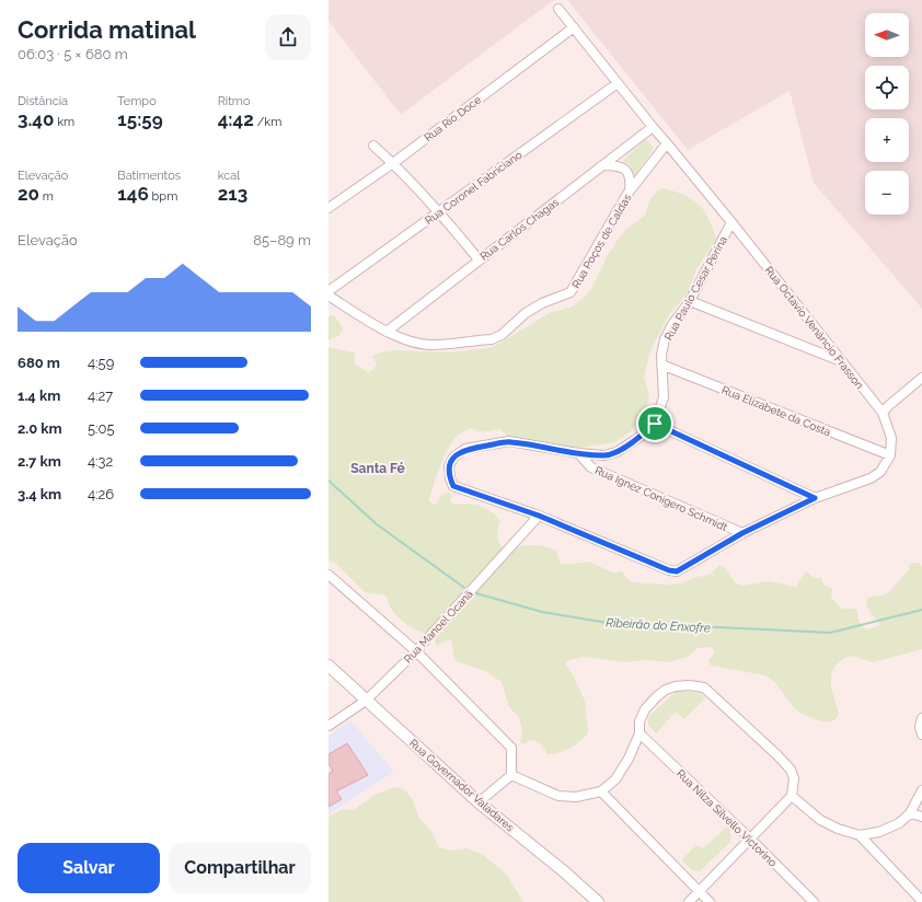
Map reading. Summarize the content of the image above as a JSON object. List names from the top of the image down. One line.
{"streets":{"street":["Rua Rio Doce","Rua Coronel Fabriciano","Rua Carlos Chagas","Rua Poços de Caldas","Rua Paulo Cesar Perina","Rua Octavio Venâncio Frasson","Rua Elizabete da Costa","Rua Ignez Conigero Schmidt","Rua Manoel Ocanã","Rua Governador Valadares","Rua Nilza Silvello Victorino"]},"crossings":[["Rua Rio Doce","Rua Octavio Venâncio Frasson"],["Rua Coronel Fabriciano","Rua Octavio Venâncio Frasson"],["Rua Carlos Chagas","Rua Poços de Caldas"],["Rua Carlos Chagas","Rua Octavio Venâncio Frasson"],["Rua Poços de Caldas","Rua Octavio Venâncio Frasson"],["Rua Paulo Cesar Perina","Rua Octavio Venâncio Frasson"],["Rua Paulo Cesar Perina","Rua Elizabete da Costa"],["Rua Paulo Cesar Perina","Rua Ignez Conigero Schmidt"],["Rua Octavio Venâncio Frasson","Rua Elizabete da Costa"],["Rua Manoel Ocanã","Rua Governador Valadares"]],"districts":["Santa Fé"],"water":["Ribeirão do Enxofre"],"north":"left","page":{"heading":["Corrida matinal","06:03 · 5 × 680 m"],"map_buttons":["+","−"],"stats":[["Distância","3.40 km"],["Tempo","15:59"],["Ritmo","4:42 /km"],["Elevação","20 m"],["Batimentos","146 bpm"],["kcal","213"]],"chart":["Elevação","85–89 m"],"list":[{"name":"680 m","note":"4:59"},{"name":"1.4 km","note":"4:27"},{"name":"2.0 km","note":"5:05"},{"name":"2.7 km","note":"4:32"},{"name":"3.4 km","note":"4:26"}],"buttons":["Salvar","Compartilhar"]}}
